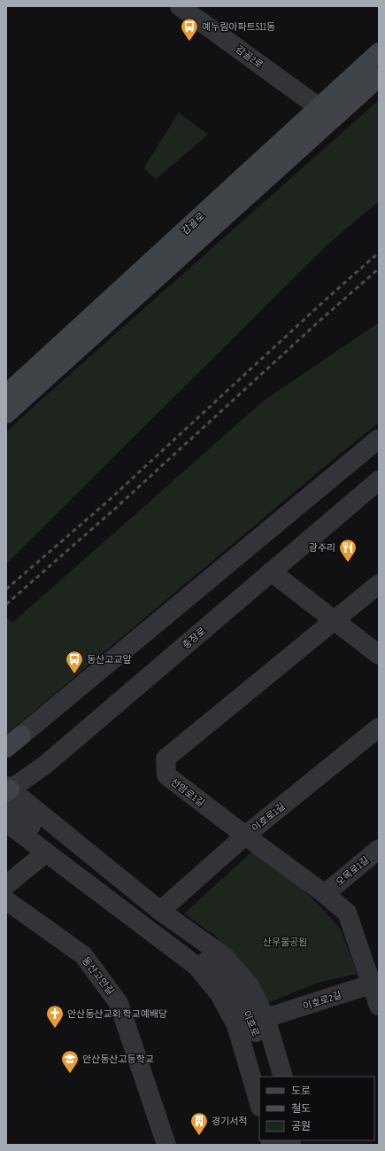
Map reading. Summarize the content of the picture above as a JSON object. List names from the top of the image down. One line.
{"streets":{"main road":["감골로"],"street":["감골2로","충장로","선암로1길","이호로1길","오목로1길","동산고안길","이호로2길","이호로"]},"crossings":[["감골2로","감골로"],["충장로","이호로"],["선암로1길","이호로1길"],["선암로1길","오목로1길"],["선암로1길","이호로2길"]],"parks":["산우물공원"],"places":{"bus stop":["예누림아파트511동","동산고교앞"],"restaurant":["광주리"],"church":["안산동산교회 학교예배당"],"school or university":["안산동산고등학교"],"building":["경기서적"]},"legend":["도로","철도","공원"]}
